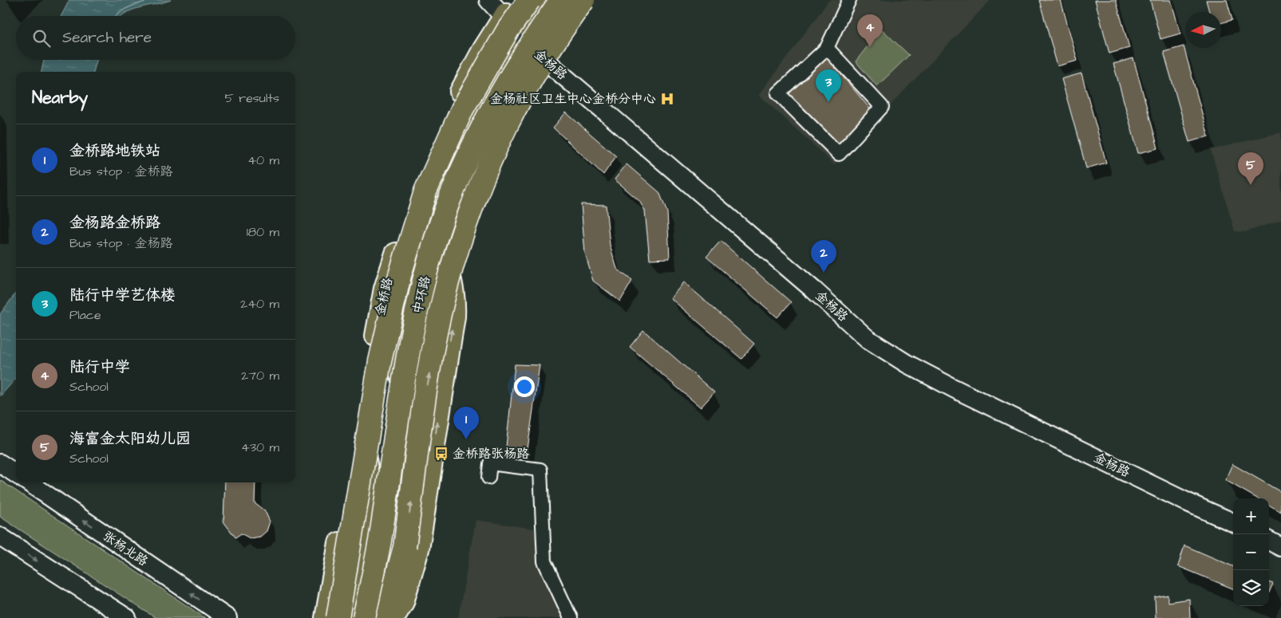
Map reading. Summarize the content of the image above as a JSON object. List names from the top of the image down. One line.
{"streets":{"highway":["中环路"],"main road":["金桥路"],"street":["金杨路","张杨北路"]},"crossings":[["金杨路","金桥路"]],"places":{"hospital":["金杨社区卫生中心金桥分中心"],"bus stop":["金桥路张杨路"]},"north":"left","page":{"pins":["4","3","5","2","1"],"search":"Search here","heading":["Nearby","5 results"],"list":[{"mark":"1","name":"金桥路地铁站","note":"Bus stop · 金桥路","value":"40 m"},{"mark":"2","name":"金杨路金桥路","note":"Bus stop · 金杨路","value":"180 m"},{"mark":"3","name":"陆行中学艺体楼","note":"Place","value":"240 m"},{"mark":"4","name":"陆行中学","note":"School","value":"270 m"},{"mark":"5","name":"海富金太阳幼儿园","note":"School","value":"430 m"}],"map_buttons":["+","−"]}}
